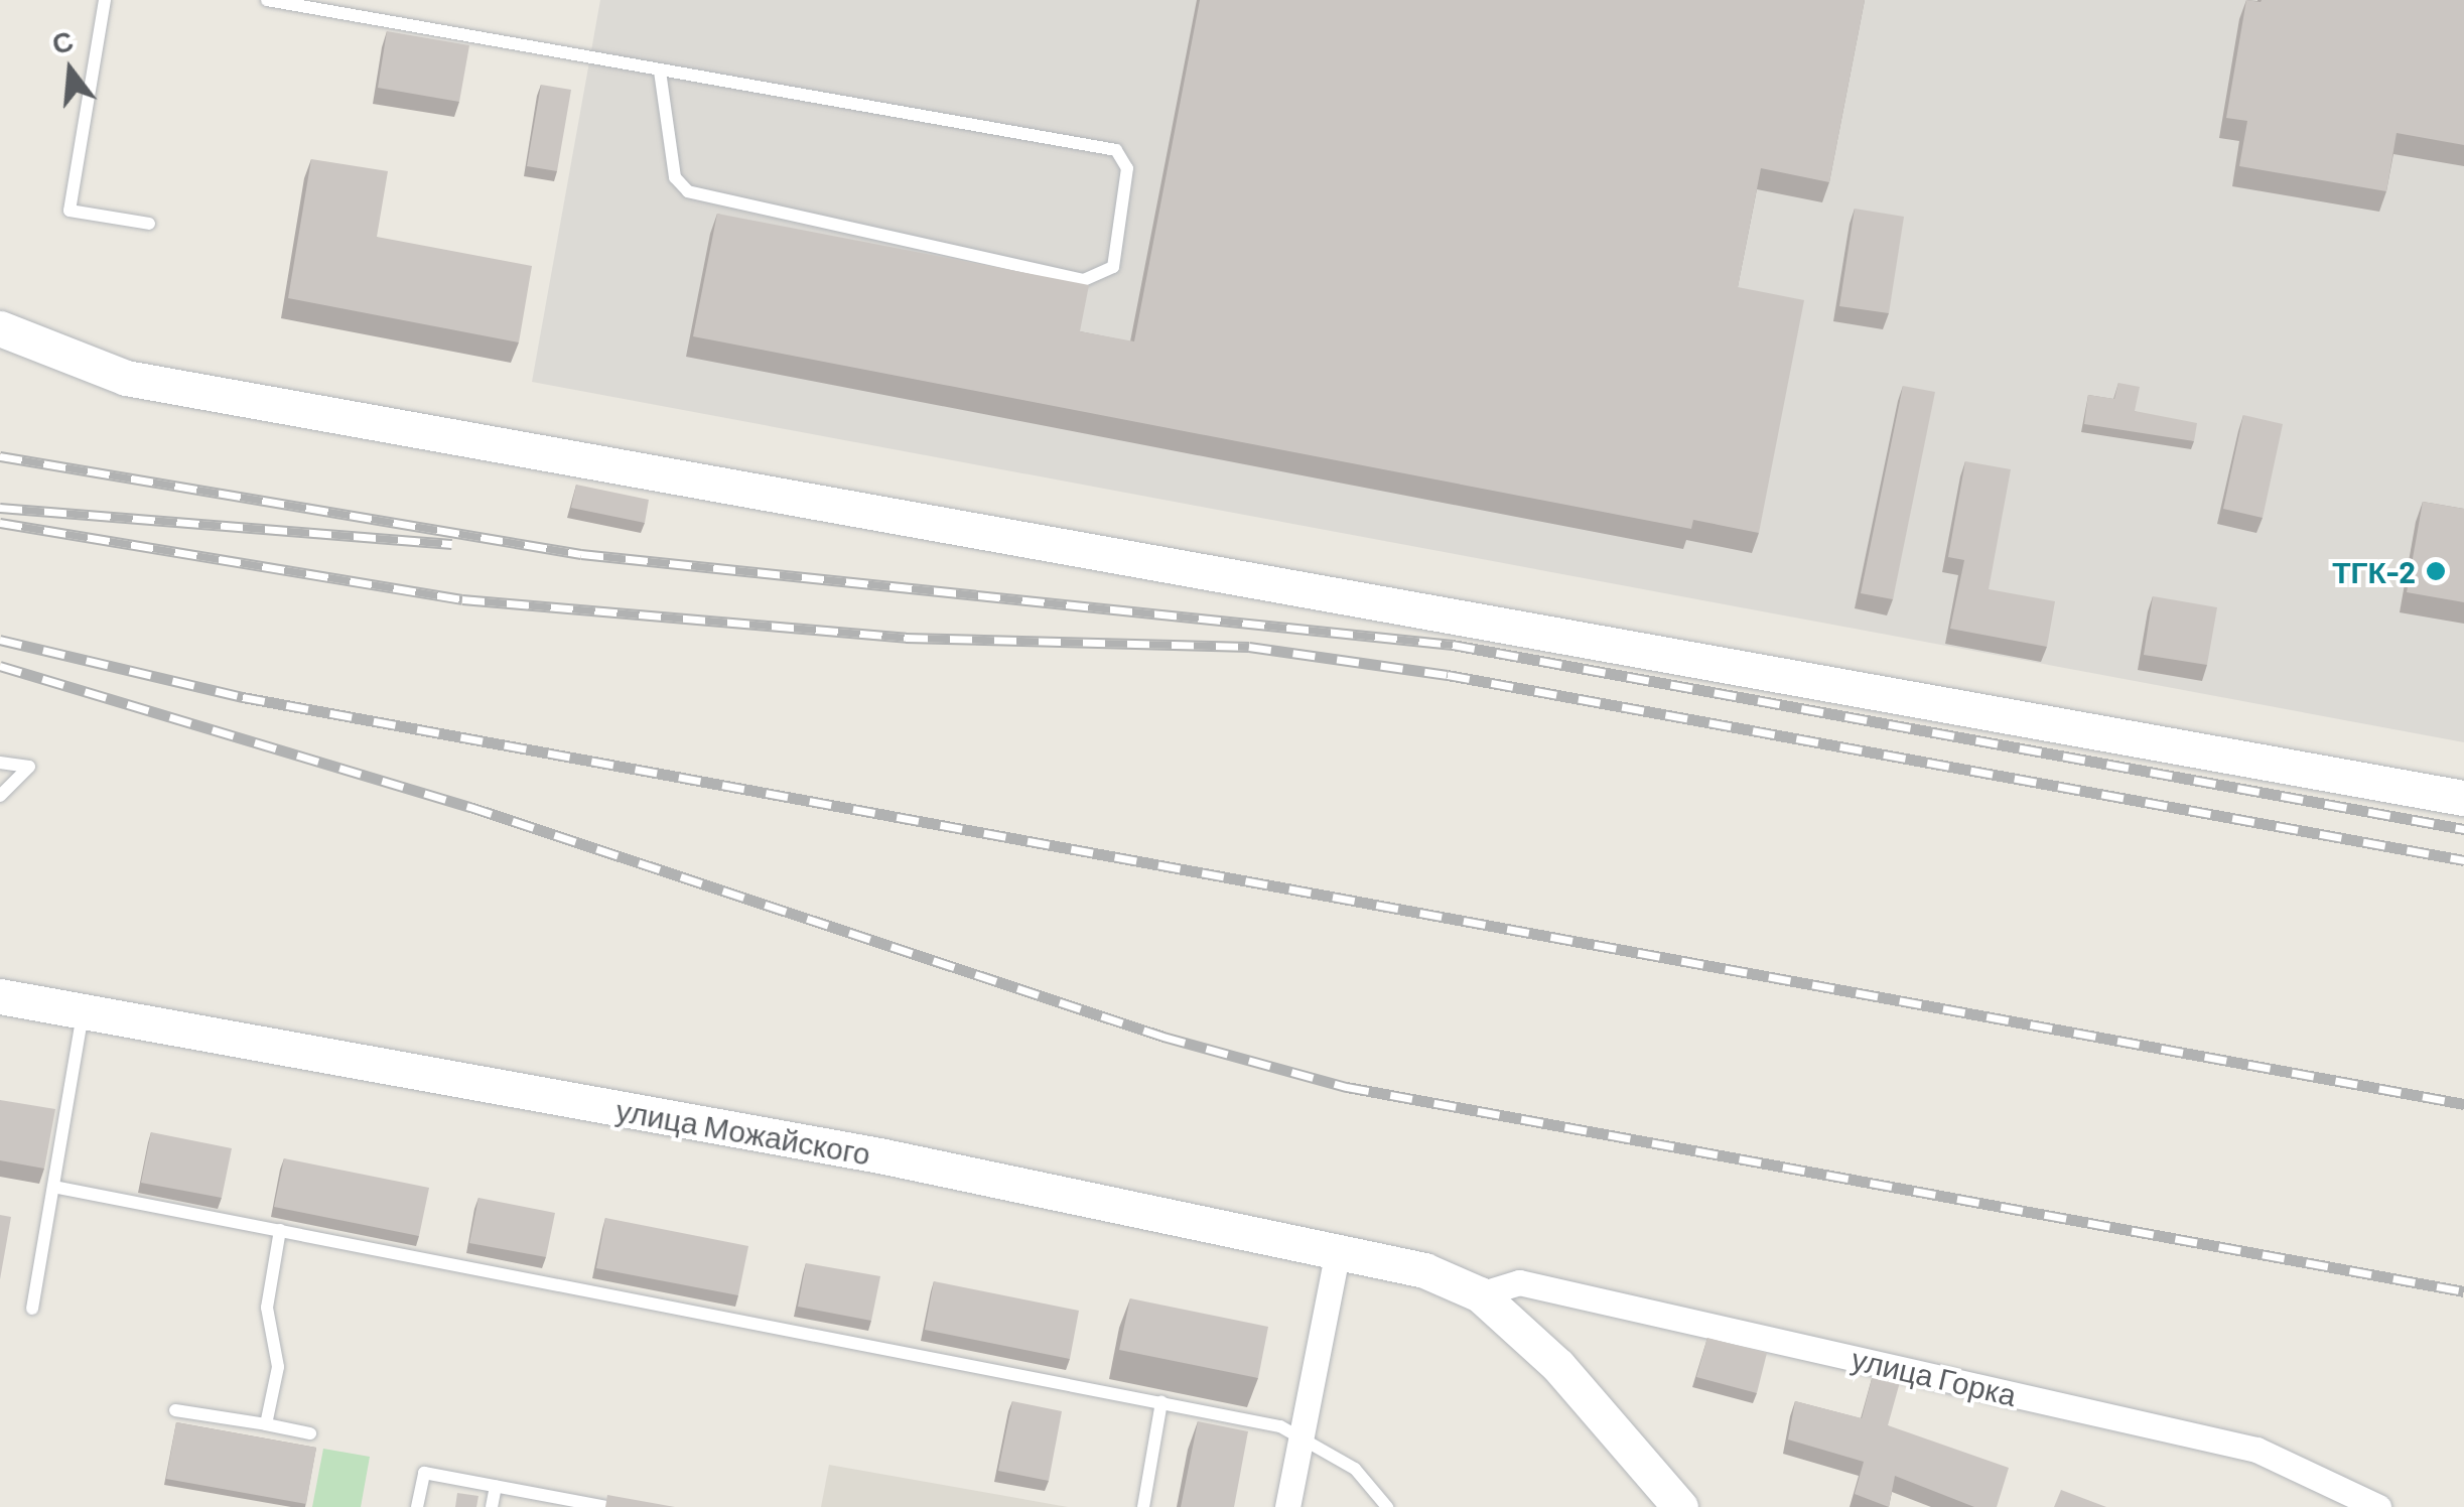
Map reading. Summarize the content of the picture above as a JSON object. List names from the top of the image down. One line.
{"streets":{"street":["улица Можайского","улица Горка"]},"crossings":[["улица Можайского","улица Горка"]],"places":["ТГК-2"],"north":"top"}
